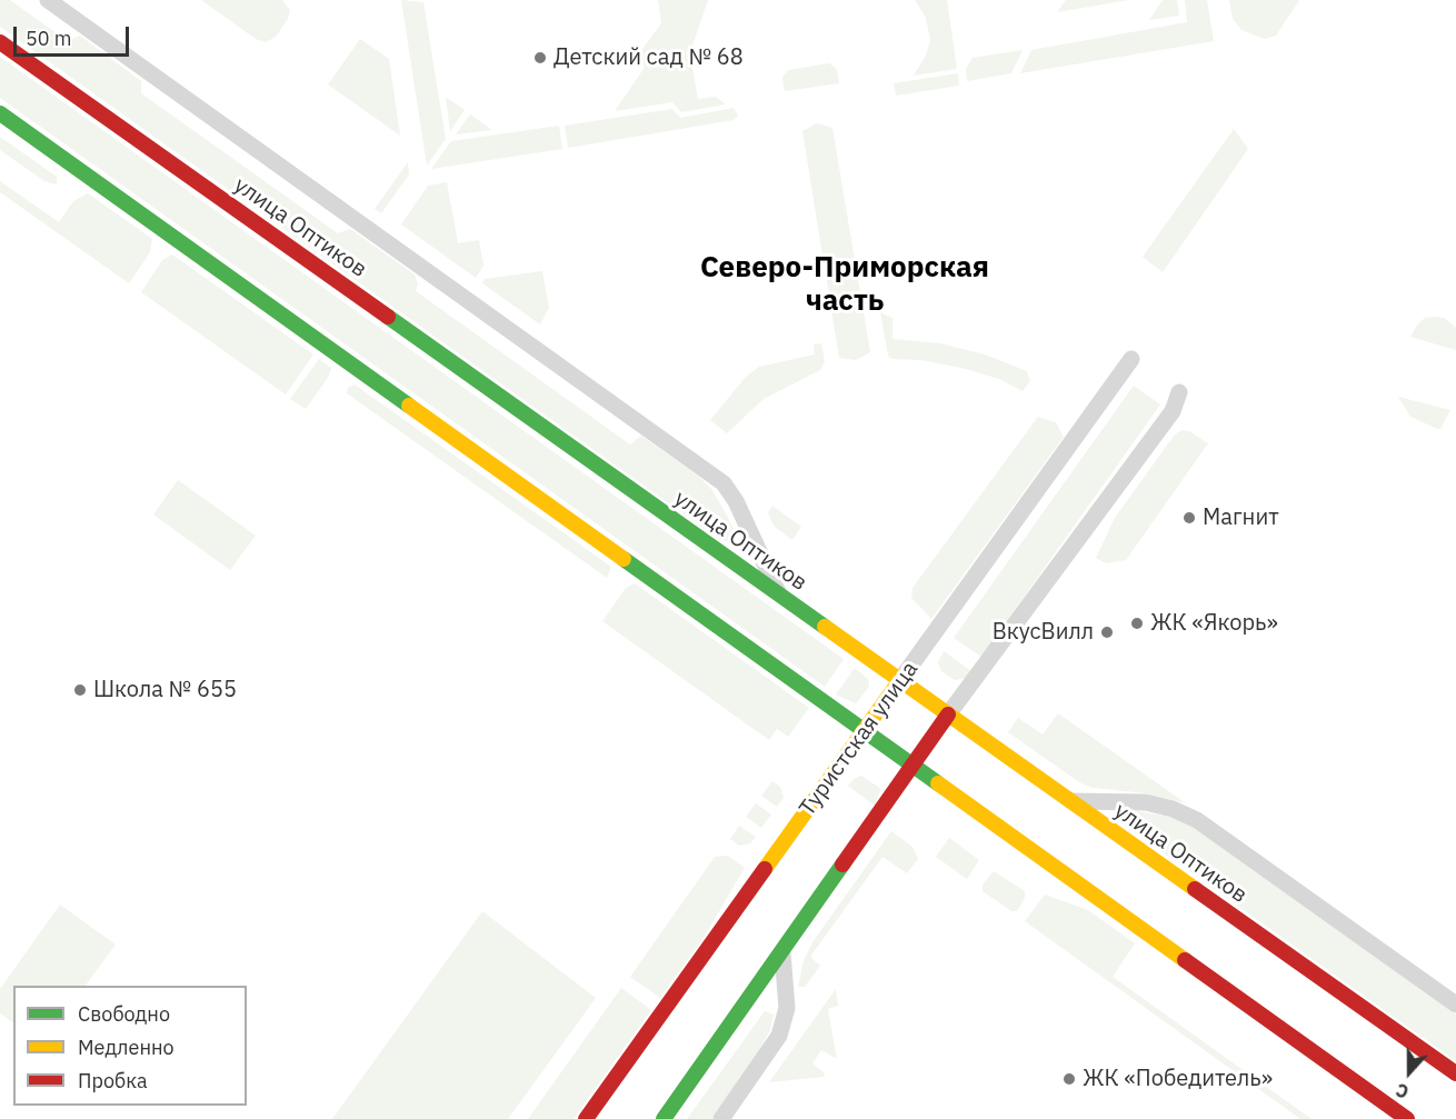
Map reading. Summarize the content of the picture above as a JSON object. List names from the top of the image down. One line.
{"streets":{"street":["улица Оптиков","Туристская улица"]},"crossings":[["улица Оптиков","Туристская улица"]],"districts":["Северо-Приморская часть"],"places":["Детский сад № 68","Магнит","ЖК «Якорь»","ВкусВилл","Школа № 655","ЖК «Победитель»"],"legend":["Свободно","Медленно","Пробка"],"scale_bar":"50 m","north":"bottom"}
